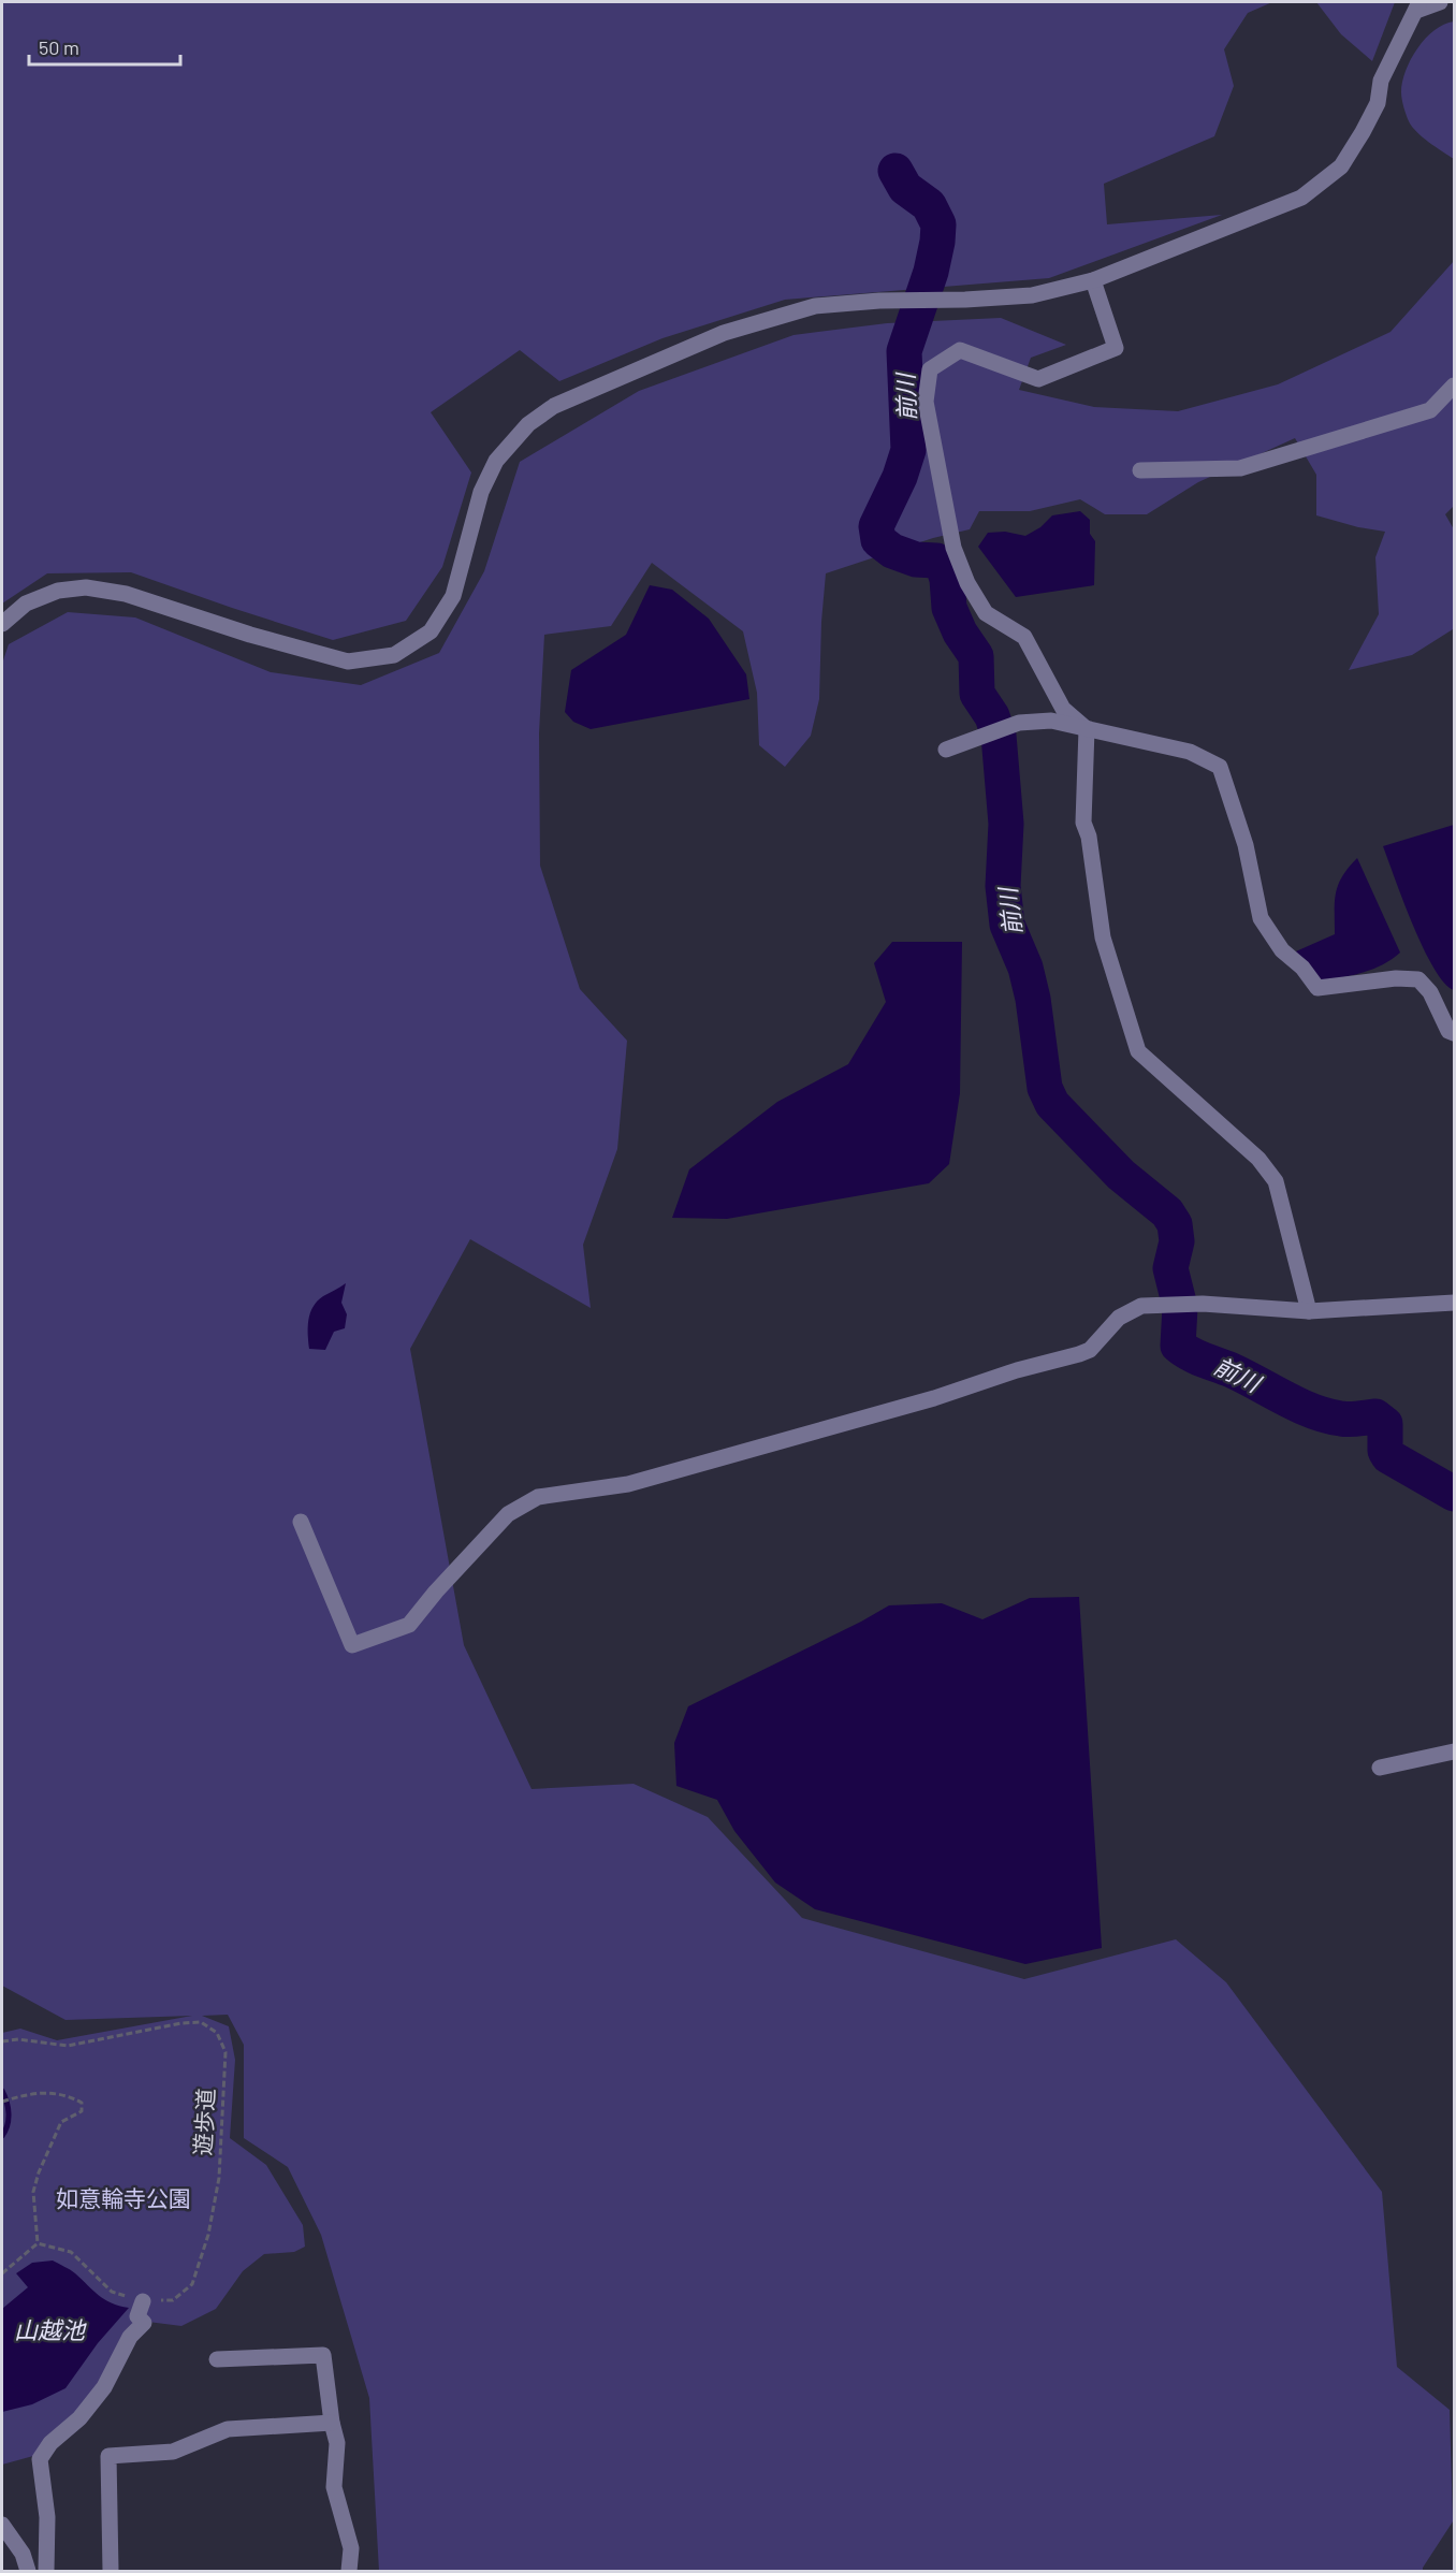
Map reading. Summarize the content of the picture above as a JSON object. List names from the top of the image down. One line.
{"streets":{"path":["遊歩道"]},"water":["前川","山越池"],"parks":["如意輪寺公園"],"scale_bar":"50 m"}
